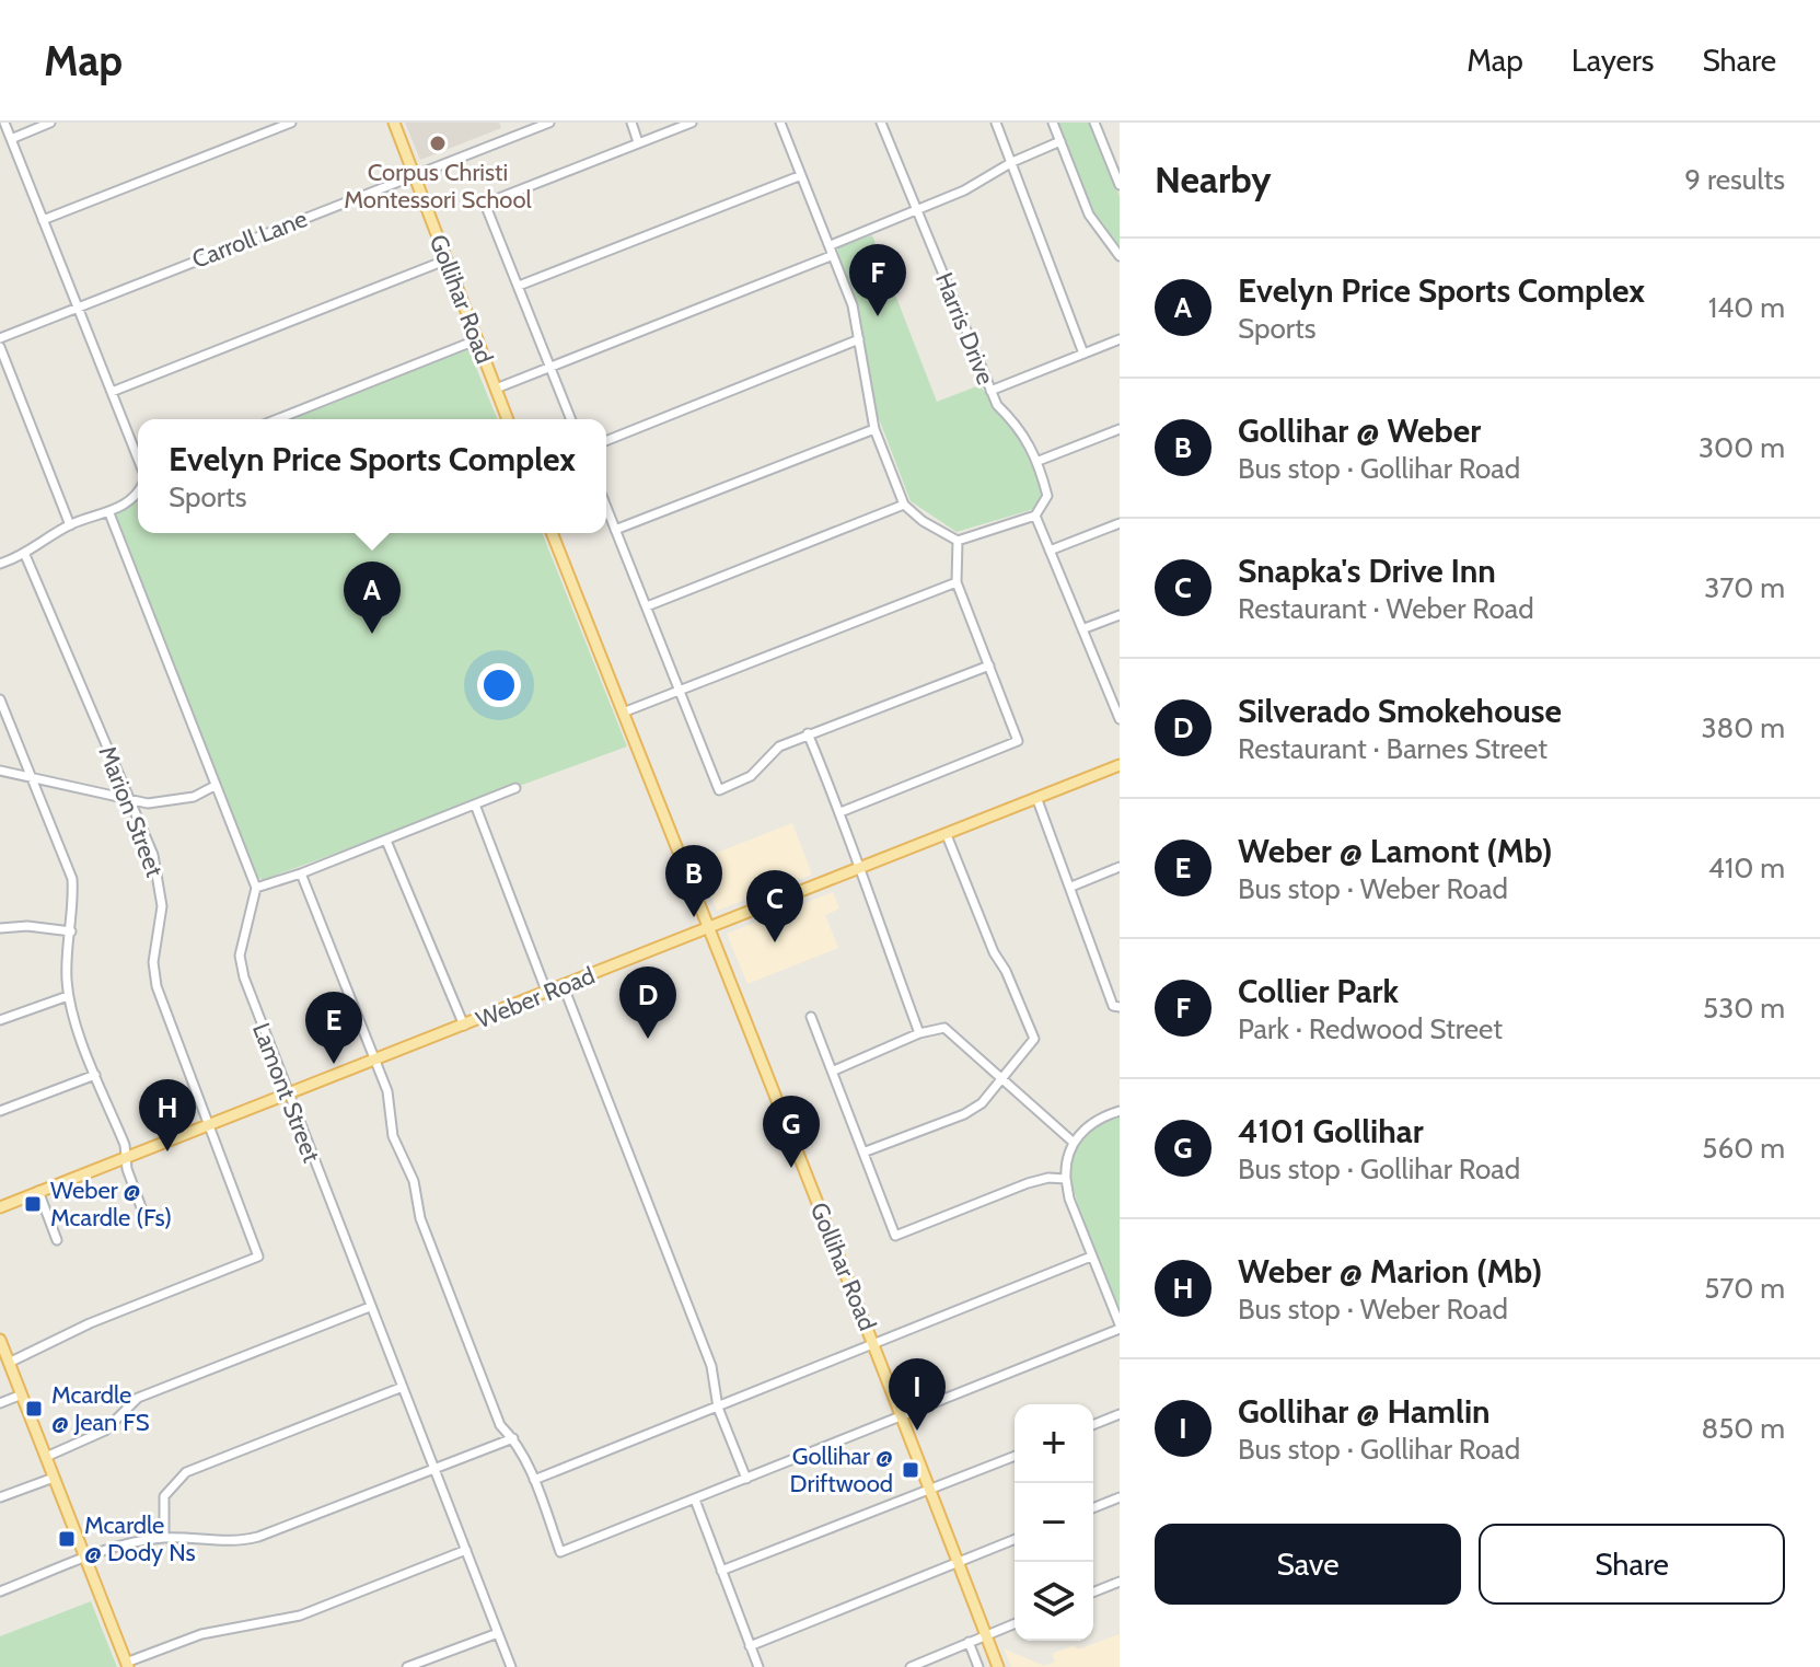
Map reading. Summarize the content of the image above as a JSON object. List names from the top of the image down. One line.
{"streets":{"main road":["Gollihar Road","Weber Road"],"street":["Carroll Lane","Harris Drive","Marion Street","Lamont Street"]},"crossings":[["Carroll Lane","Gollihar Road"],["Gollihar Road","Weber Road"],["Marion Street","Weber Road"],["Weber Road","Lamont Street"]],"places":{"other":["Corpus Christi Montessori School"],"transit":["Weber @ Mcardle (Fs)","Mcardle @ Jean FS","Gollihar @ Driftwood","Mcardle @ Dody Ns"]},"page":{"header":"Map","nav":["Map","Layers","Share"],"heading":["Nearby","9 results"],"list":[{"mark":"A","name":"Evelyn Price Sports Complex","note":"Sports","value":"140 m"},{"mark":"B","name":"Gollihar @ Weber","note":"Bus stop · Gollihar Road","value":"300 m"},{"mark":"C","name":"Snapka's Drive Inn","note":"Restaurant · Weber Road","value":"370 m"},{"mark":"D","name":"Silverado Smokehouse","note":"Restaurant · Barnes Street","value":"380 m"},{"mark":"E","name":"Weber @ Lamont (Mb)","note":"Bus stop · Weber Road","value":"410 m"},{"mark":"F","name":"Collier Park","note":"Park · Redwood Street","value":"530 m"},{"mark":"G","name":"4101 Gollihar","note":"Bus stop · Gollihar Road","value":"560 m"},{"mark":"H","name":"Weber @ Marion (Mb)","note":"Bus stop · Weber Road","value":"570 m"},{"mark":"I","name":"Gollihar @ Hamlin","note":"Bus stop · Gollihar Road","value":"850 m"}],"pins":["F","A","B","C","D","E","H","G","I"],"popup":["Evelyn Price Sports Complex","Sports"],"map_buttons":["+","−"],"buttons":["Save","Share"]}}
